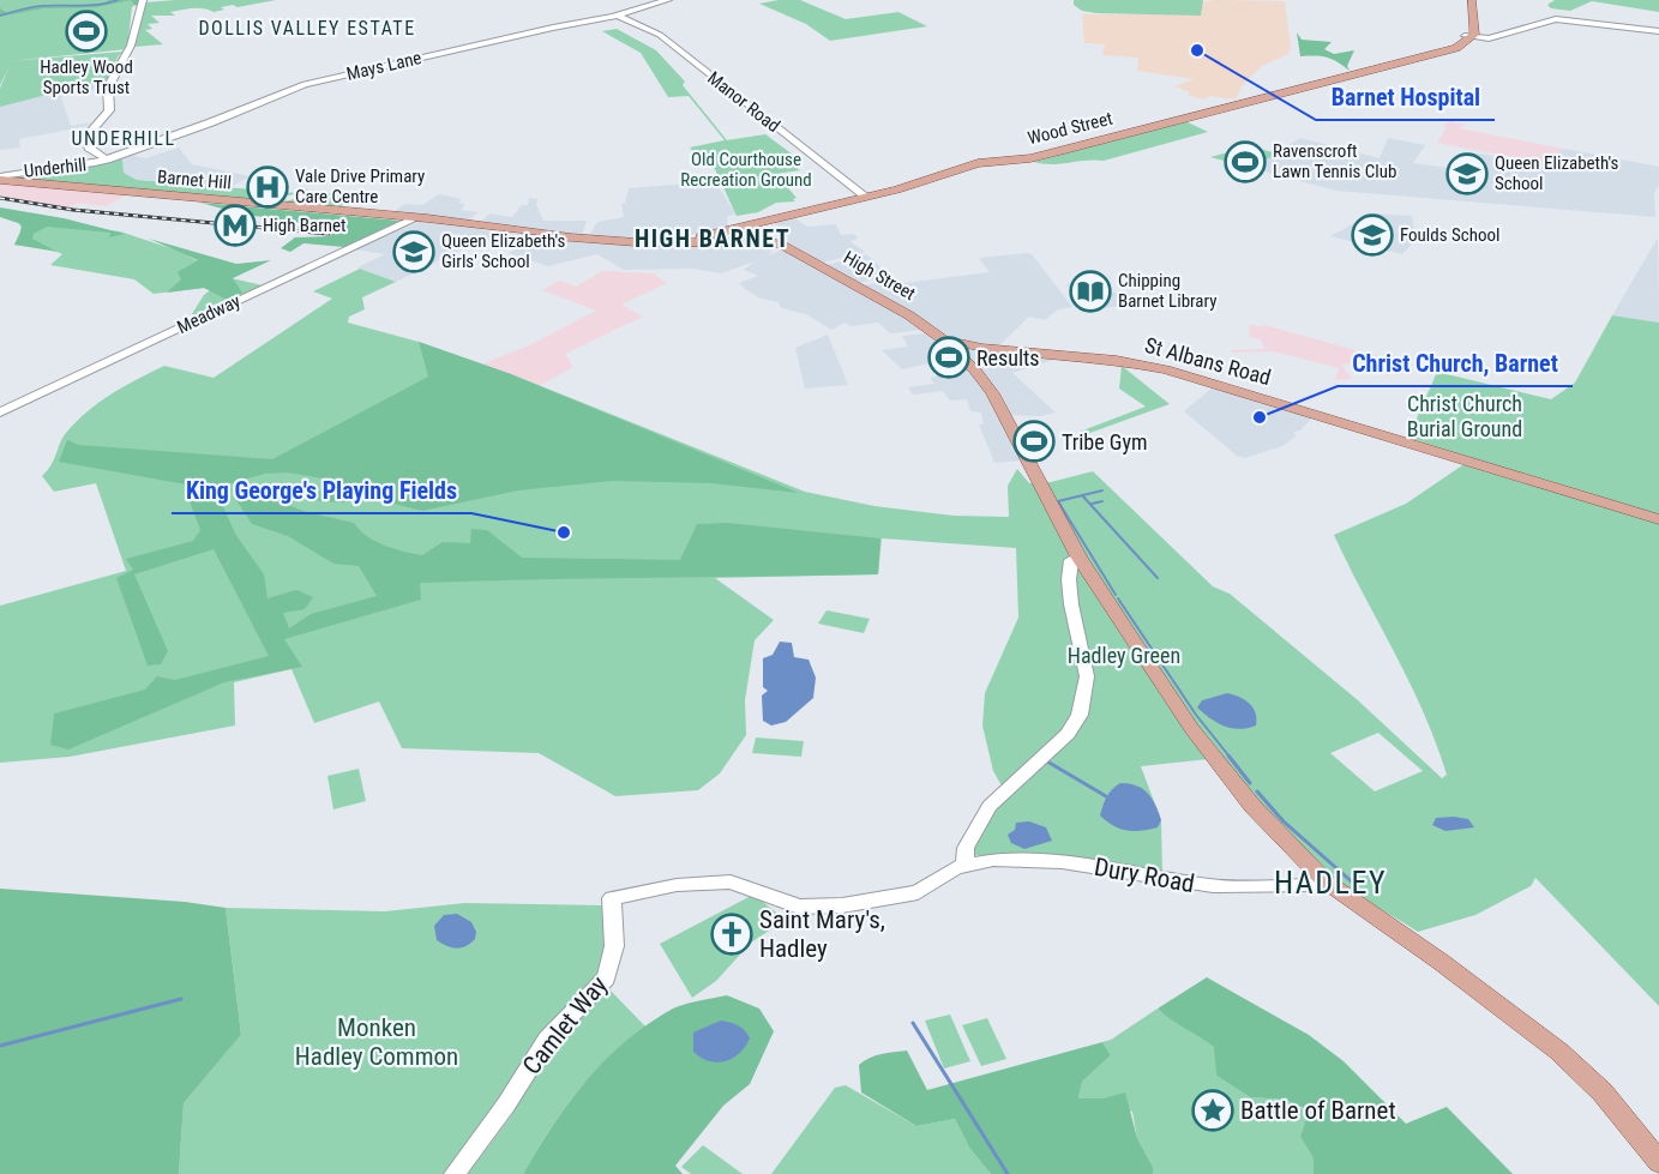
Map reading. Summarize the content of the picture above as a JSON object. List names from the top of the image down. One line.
{"streets":{"main road":["Wood Street","Barnet Hill","High Street","St Albans Road"],"street":["Mays Lane","Manor Road","Underhill","Meadway","Dury Road","Camlet Way"]},"crossings":[["Mays Lane","Manor Road"],["Mays Lane","Underhill"],["Manor Road","Wood Street"],["Wood Street","High Street"],["Underhill","Barnet Hill"],["Barnet Hill","High Street"],["Barnet Hill","Meadway"],["High Street","St Albans Road"],["Dury Road","Camlet Way"]],"districts":["DOLLIS VALLEY ESTATE","UNDERHILL","HIGH BARNET","HADLEY"],"parks":["Old Courthouse Recreation Ground","Christ Church Burial Ground","Hadley Green","Monken Hadley Common"],"places":{"sports":["Hadley Wood Sports Trust","Ravenscroft Lawn Tennis Club","Results","Tribe Gym"],"other":["Barnet Hospital","Christ Church, Barnet","King George's Playing Fields"],"school or university":["Queen Elizabeth's School","Foulds School","Queen Elizabeth's Girls' School"],"hospital":["Vale Drive Primary Care Centre"],"metro station":["High Barnet"],"library":["Chipping Barnet Library"],"church":["Saint Mary's, Hadley"],"place":["Battle of Barnet"]}}
